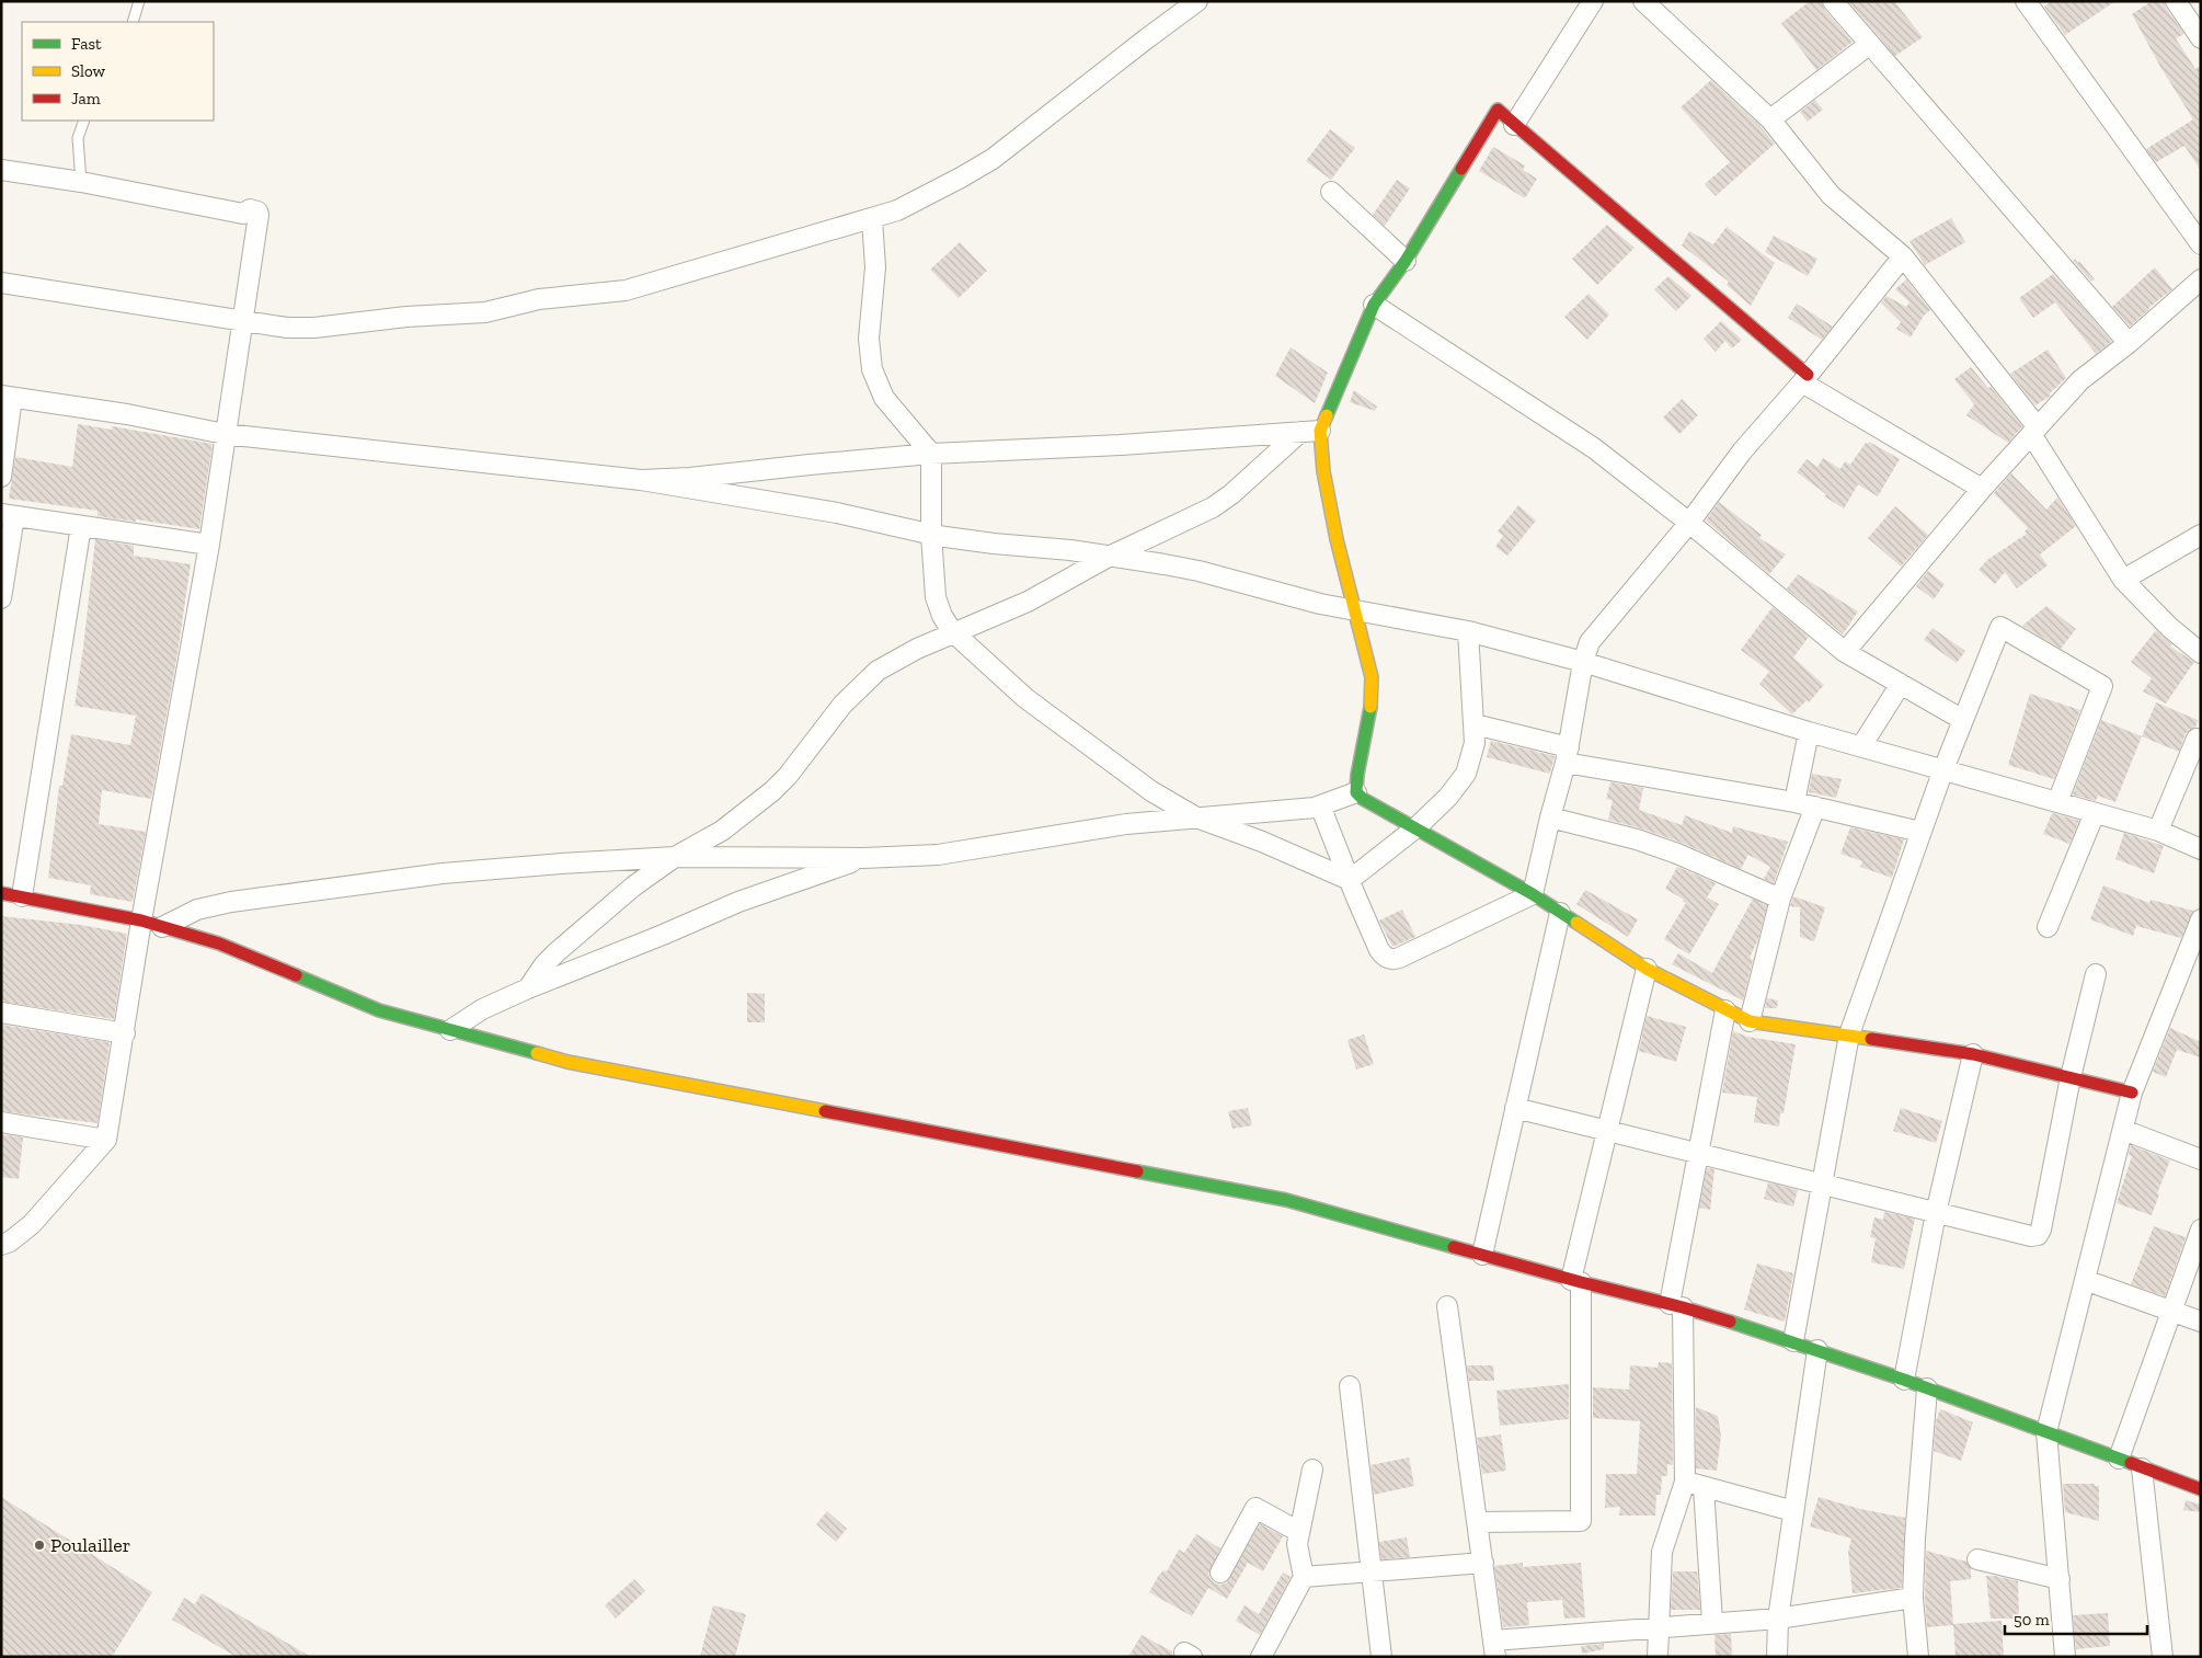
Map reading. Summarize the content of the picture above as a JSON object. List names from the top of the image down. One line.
{"places":["Poulailler"],"legend":["Fast","Slow","Jam"],"scale_bar":"50 m"}
